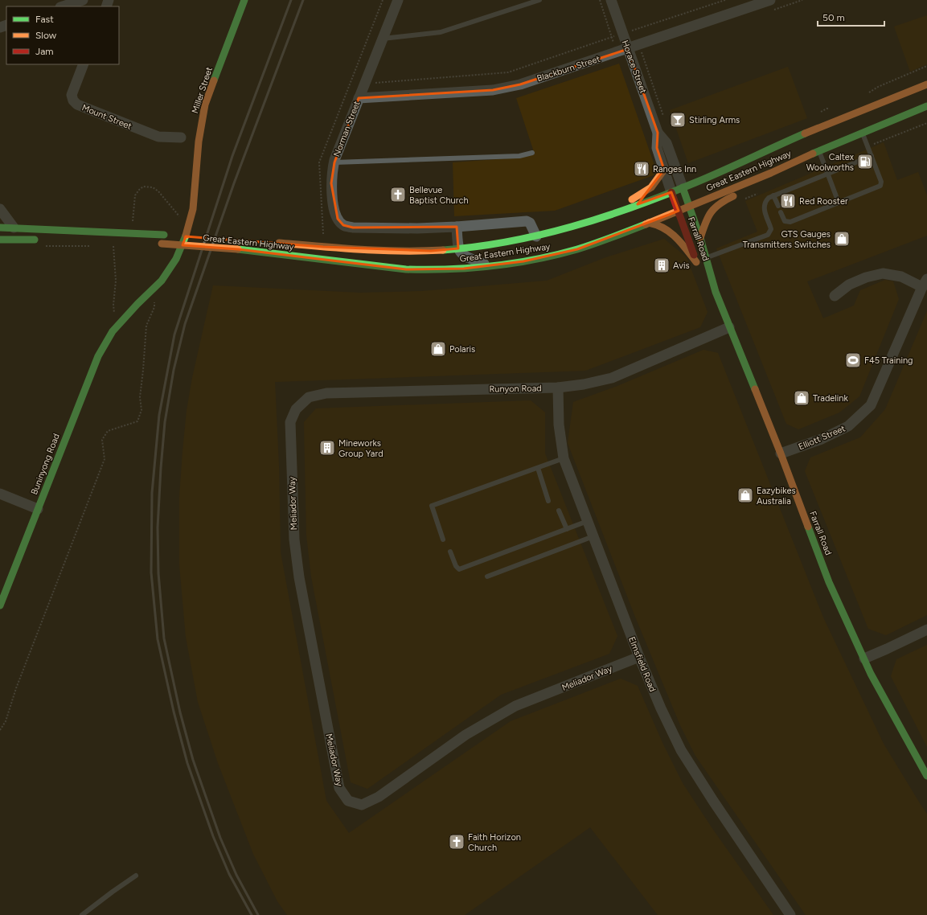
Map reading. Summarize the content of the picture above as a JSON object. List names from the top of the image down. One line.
{"streets":{"main road":["Miller Street","Great Eastern Highway","Farrall Road","Buninyong Road"],"street":["Horace Street","Blackburn Street","Mount Street","Norman Street","Runyon Road","Elliott Street","Meliador Way","Elmsfield Road"]},"crossings":[["Horace Street","Blackburn Street"],["Horace Street","Great Eastern Highway"],["Horace Street","Farrall Road"],["Blackburn Street","Norman Street"],["Miller Street","Buninyong Road"],["Norman Street","Great Eastern Highway"],["Great Eastern Highway","Farrall Road"],["Farrall Road","Runyon Road"],["Farrall Road","Elliott Street"],["Runyon Road","Meliador Way"],["Runyon Road","Elmsfield Road"],["Meliador Way","Elmsfield Road"]],"places":{"bar":["Stirling Arms"],"fuel station":["Caltex Woolworths"],"restaurant":["Ranges Inn","Red Rooster"],"church":["Bellevue Baptist Church","Faith Horizon Church"],"shop":["GTS Gauges Transmitters Switches","Polaris","Tradelink","Eazybikes Australia"],"building":["Avis","Mineworks Group Yard"],"sports":["F45 Training"]},"legend":["Fast","Slow","Jam"],"scale_bar":"50 m"}
